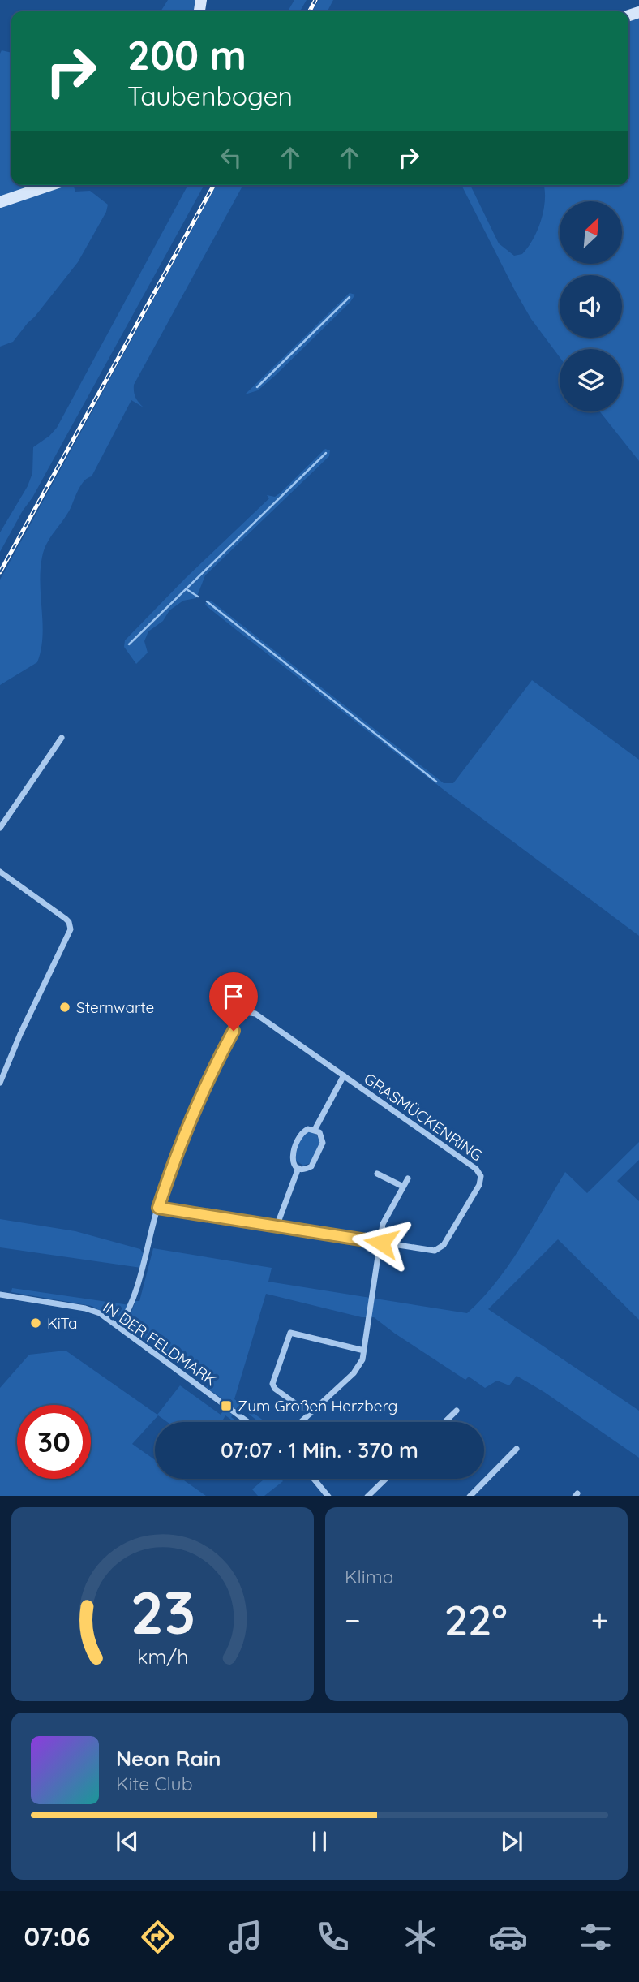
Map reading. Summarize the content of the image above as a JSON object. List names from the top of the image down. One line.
{"streets":{"street":["GRASMÜCKENRING","IN DER FELDMARK"]},"places":{"other":["Sternwarte","KiTa"],"transit":["Zum Großen Herzberg"]},"north":"top right","page":{"turn":["200 m","Taubenbogen"],"limit":"30","trip":"07:07 · 1 Min. · 370 m","tile":"Klima","heat":["−","22°","+"],"song":["Neon Rain","Kite Club"],"tabs":"07:06","gauge":["23","km/h"]}}
